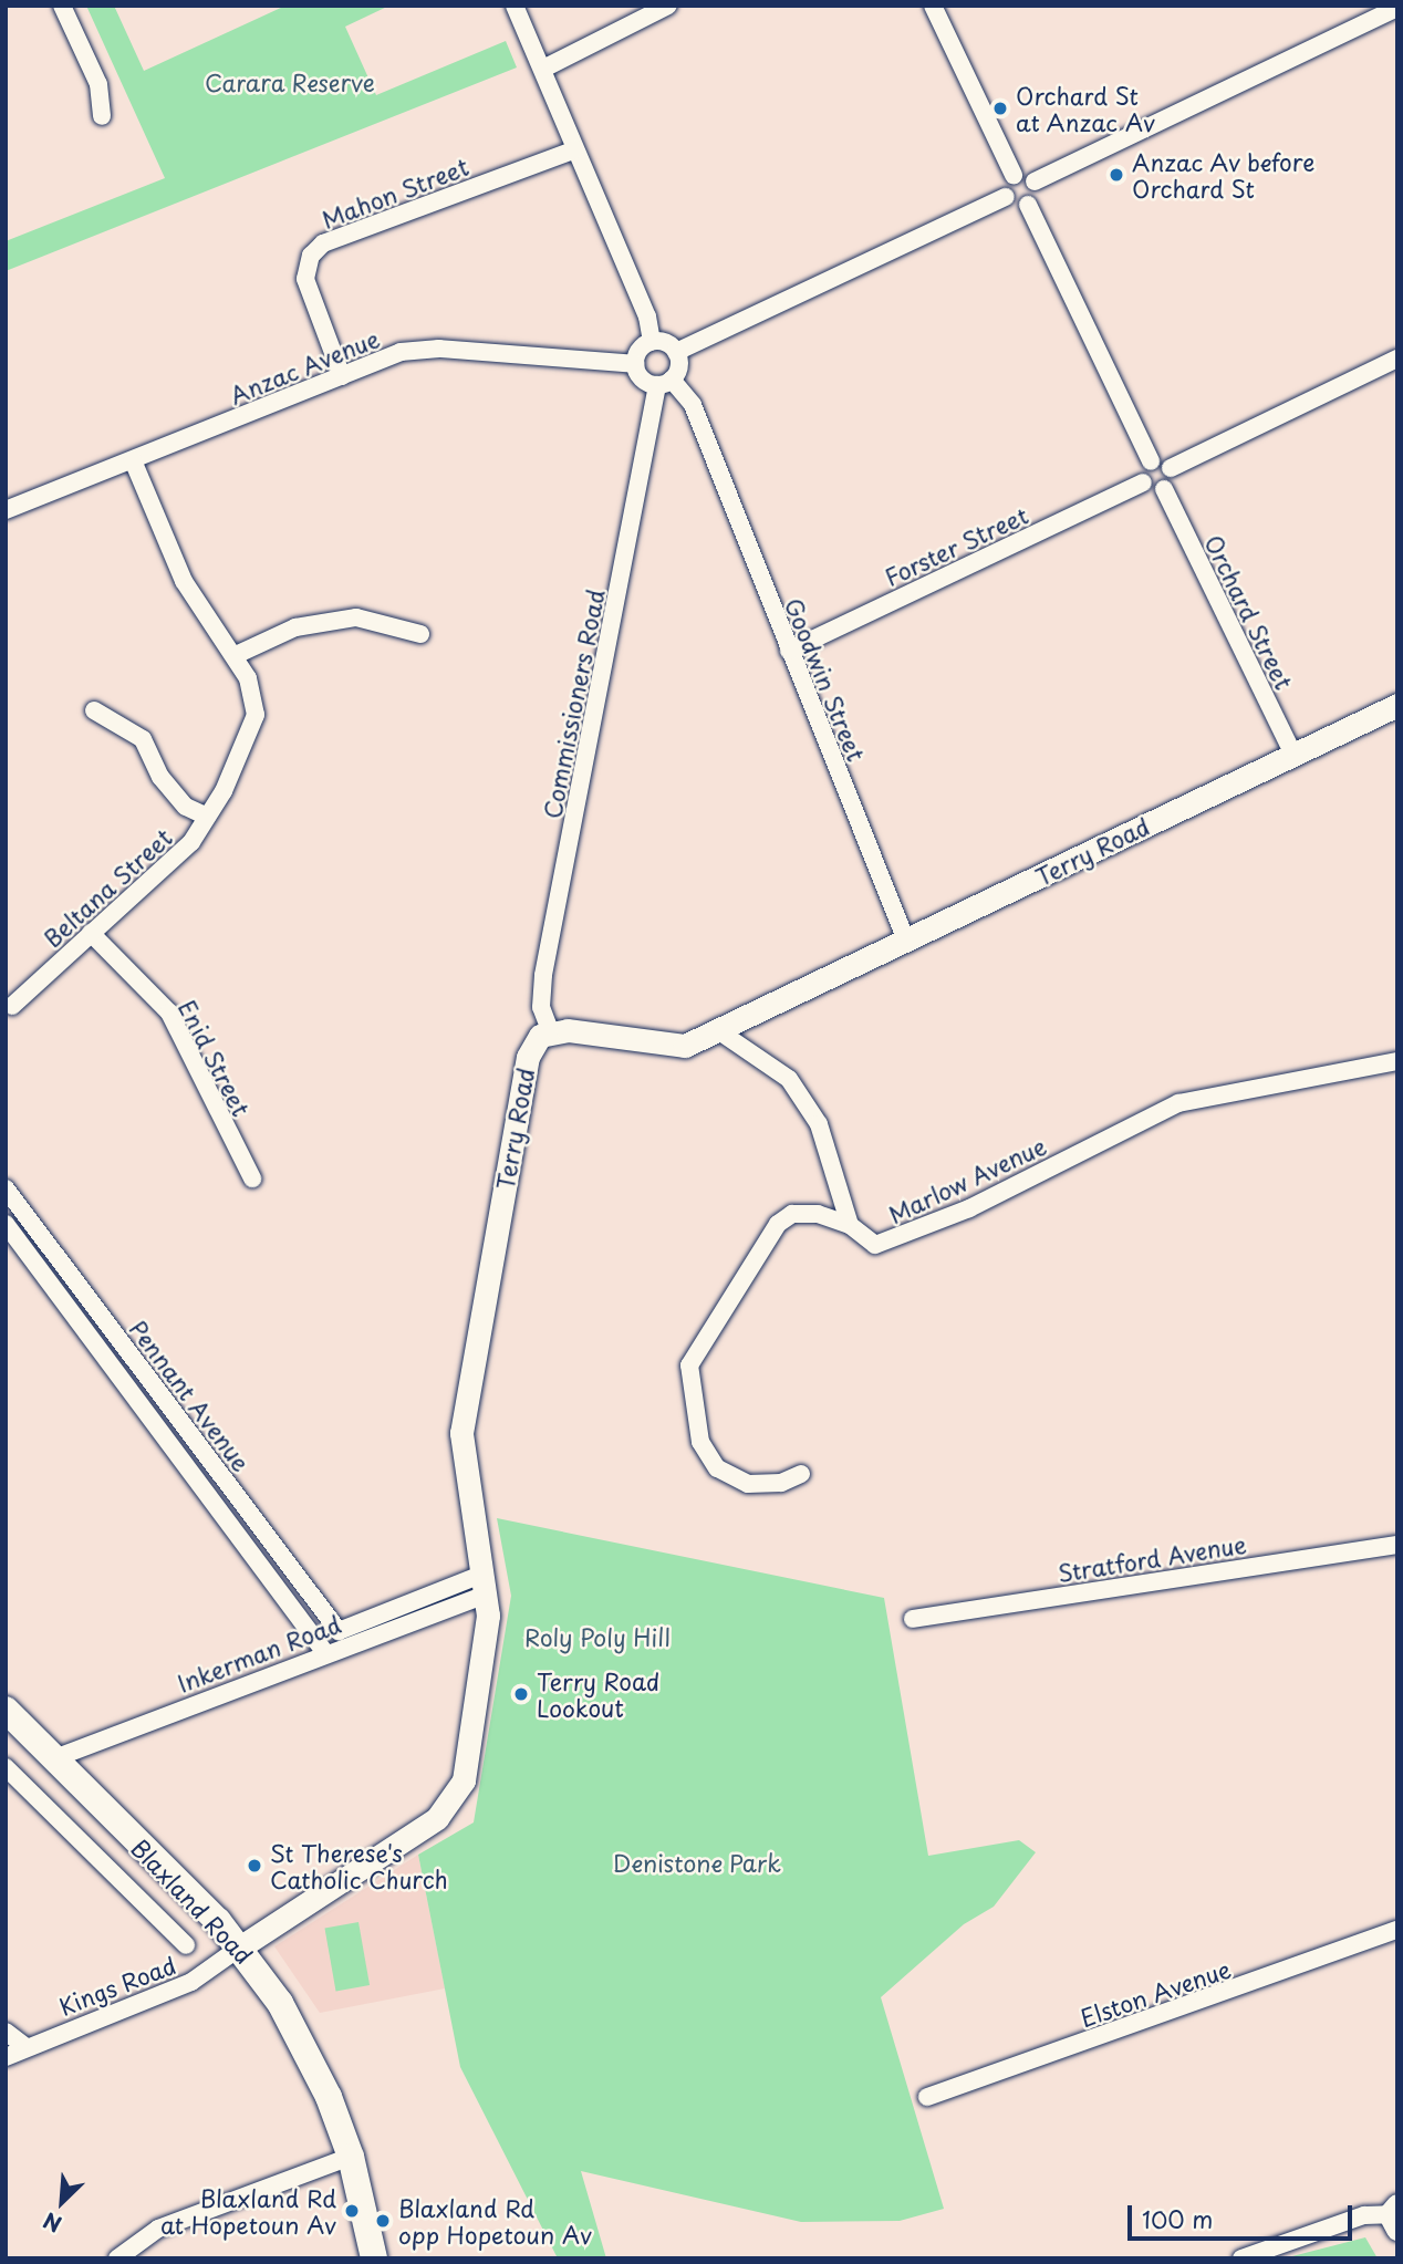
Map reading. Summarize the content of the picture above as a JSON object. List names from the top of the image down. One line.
{"streets":{"main road":["Blaxland Road"],"street":["Mahon Street","Anzac Avenue","Forster Street","Orchard Street","Goodwin Street","Commissioners Road","Terry Road","Beltana Street","Enid Street","Marlow Avenue","Pennant Avenue","Stratford Avenue","Inkerman Road","Kings Road","Elston Avenue"]},"crossings":[["Mahon Street","Anzac Avenue"],["Anzac Avenue","Goodwin Street"],["Anzac Avenue","Commissioners Road"],["Anzac Avenue","Beltana Street"],["Forster Street","Orchard Street"],["Forster Street","Goodwin Street"],["Orchard Street","Terry Road"],["Goodwin Street","Commissioners Road"],["Goodwin Street","Terry Road"],["Commissioners Road","Terry Road"],["Terry Road","Inkerman Road"],["Terry Road","Blaxland Road"],["Terry Road","Kings Road"],["Beltana Street","Enid Street"],["Pennant Avenue","Inkerman Road"],["Inkerman Road","Blaxland Road"],["Blaxland Road","Kings Road"]],"parks":["Carara Reserve","Roly Poly Hill","Denistone Park"],"places":["Orchard St at Anzac Av","Anzac Av before Orchard St","Terry Road Lookout","St Therese's Catholic Church","Blaxland Rd at Hopetoun Av","Blaxland Rd opp Hopetoun Av"],"scale_bar":"100 m","north":"bottom left"}
